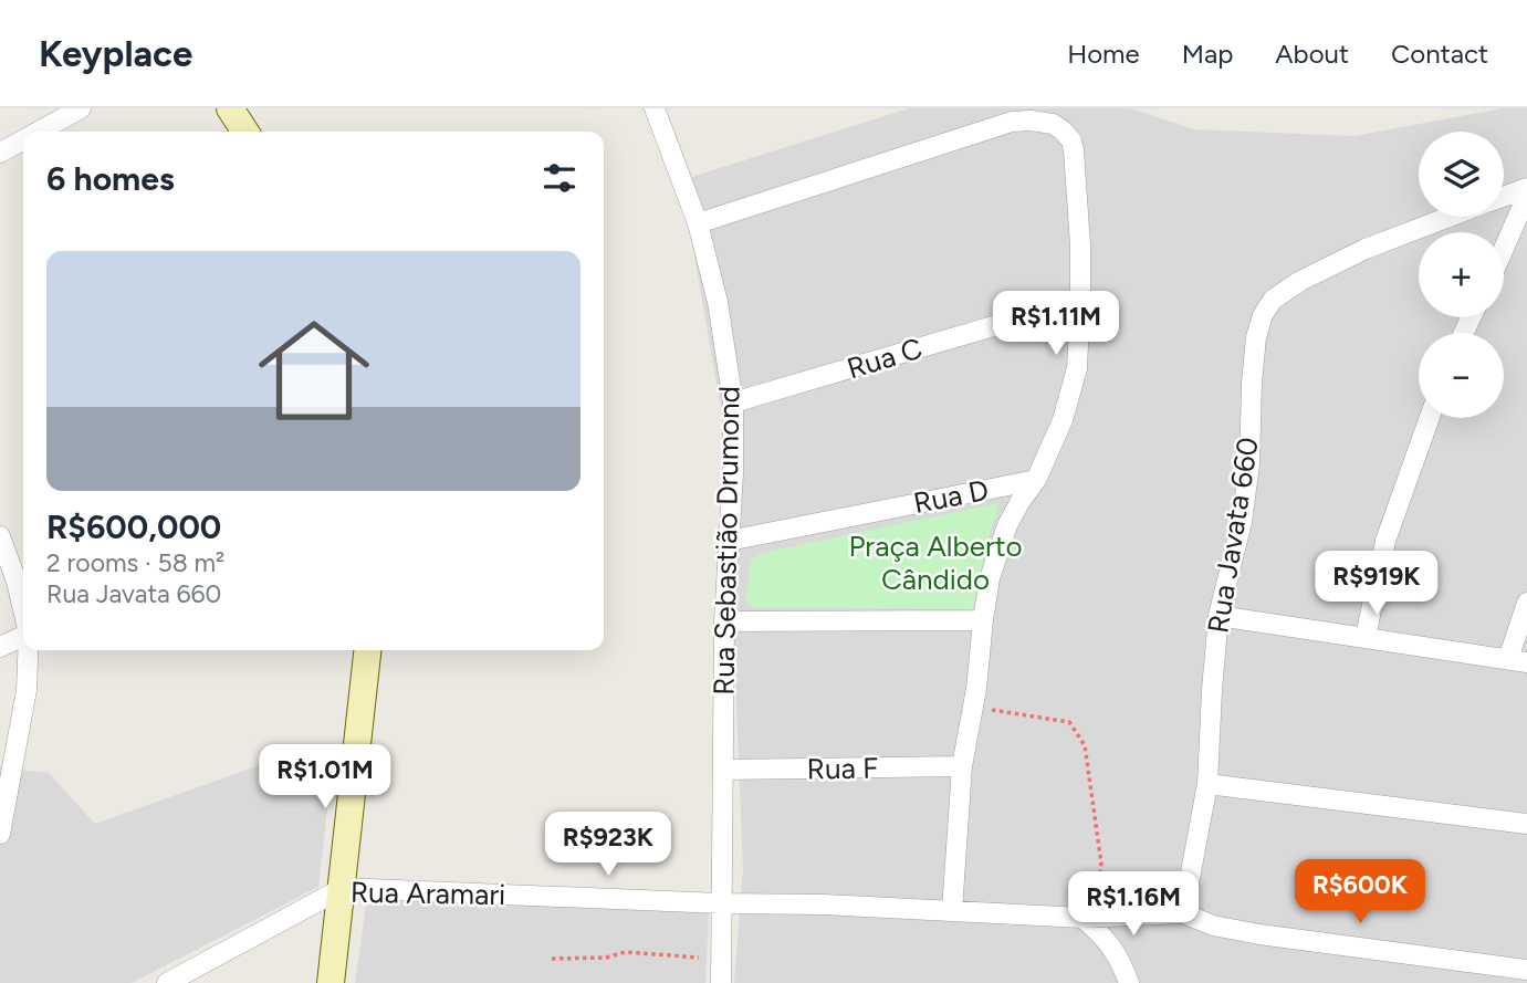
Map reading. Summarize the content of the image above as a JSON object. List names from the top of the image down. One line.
{"streets":{"street":["Rua C","Rua D","Rua Javata 660","Rua Sebastião Drumond","Rua F","Rua Aramari"]},"crossings":[["Rua C","Rua Sebastião Drumond"],["Rua D","Rua Sebastião Drumond"],["Rua Javata 660","Rua Aramari"],["Rua Sebastião Drumond","Rua F"],["Rua Sebastião Drumond","Rua Aramari"]],"parks":["Praça Alberto Cândido"],"page":{"header":"Keyplace","nav":["Home","Map","About","Contact"],"map_buttons":["+","−"],"heading":"6 homes","list":[{"name":"R$600,000","note":"2 rooms · 58 m² · Rua Javata 660"}],"price":["R$1.11M","R$919K","R$1.01M","R$923K","R$600K","R$1.16M"]}}
